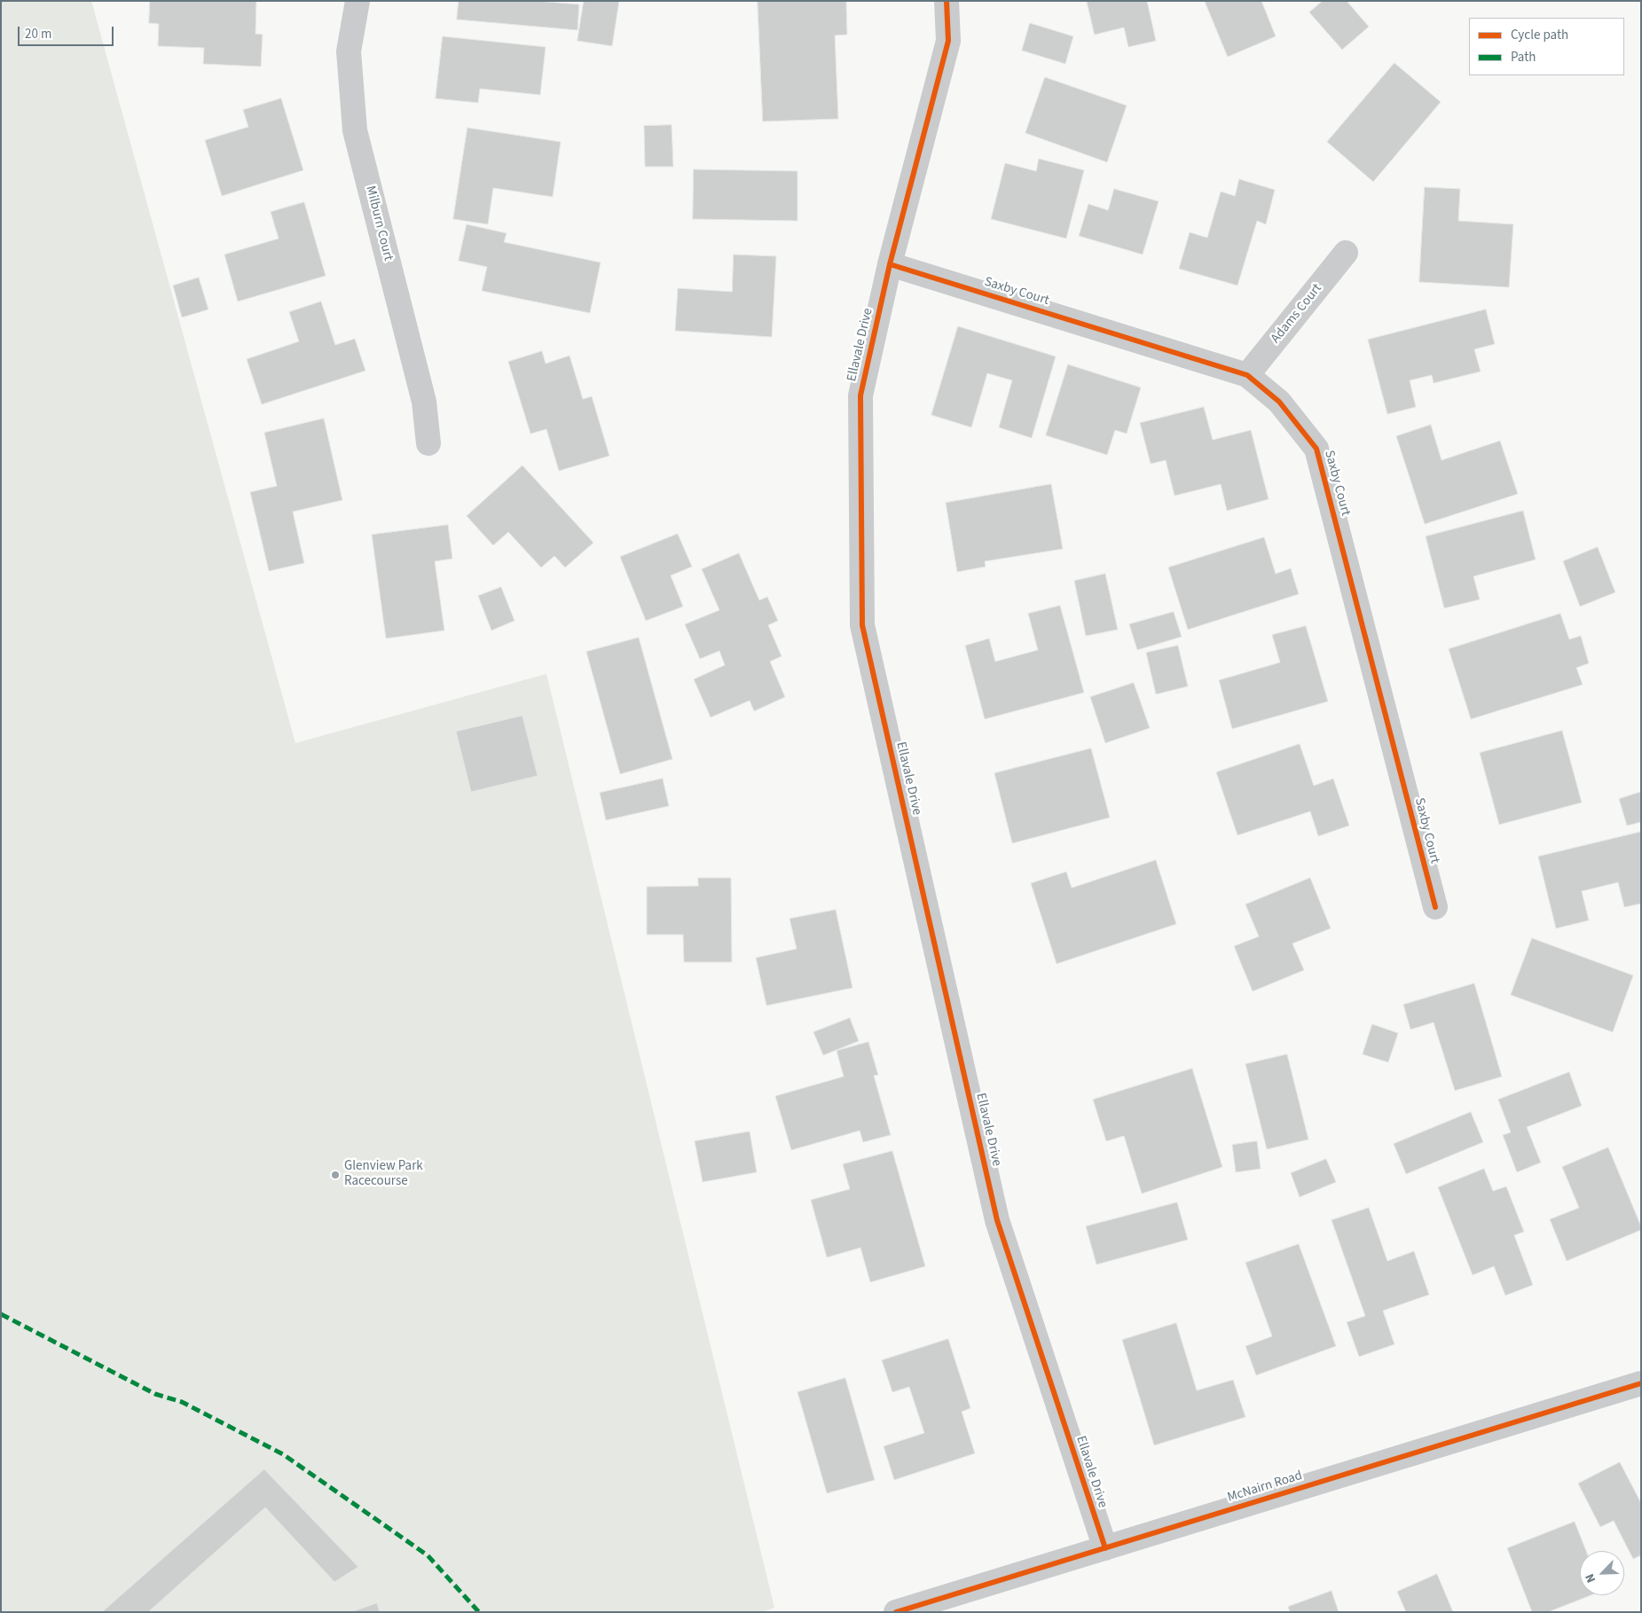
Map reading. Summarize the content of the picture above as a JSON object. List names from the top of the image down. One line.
{"streets":{"street":["Milburn Court","Saxby Court","Adams Court","Ellavale Drive","McNairn Road"]},"crossings":[["Saxby Court","Adams Court"],["Saxby Court","Ellavale Drive"],["Ellavale Drive","McNairn Road"]],"places":["Glenview Park Racecourse"],"legend":["Cycle path","Path"],"scale_bar":"20 m","north":"bottom left"}
